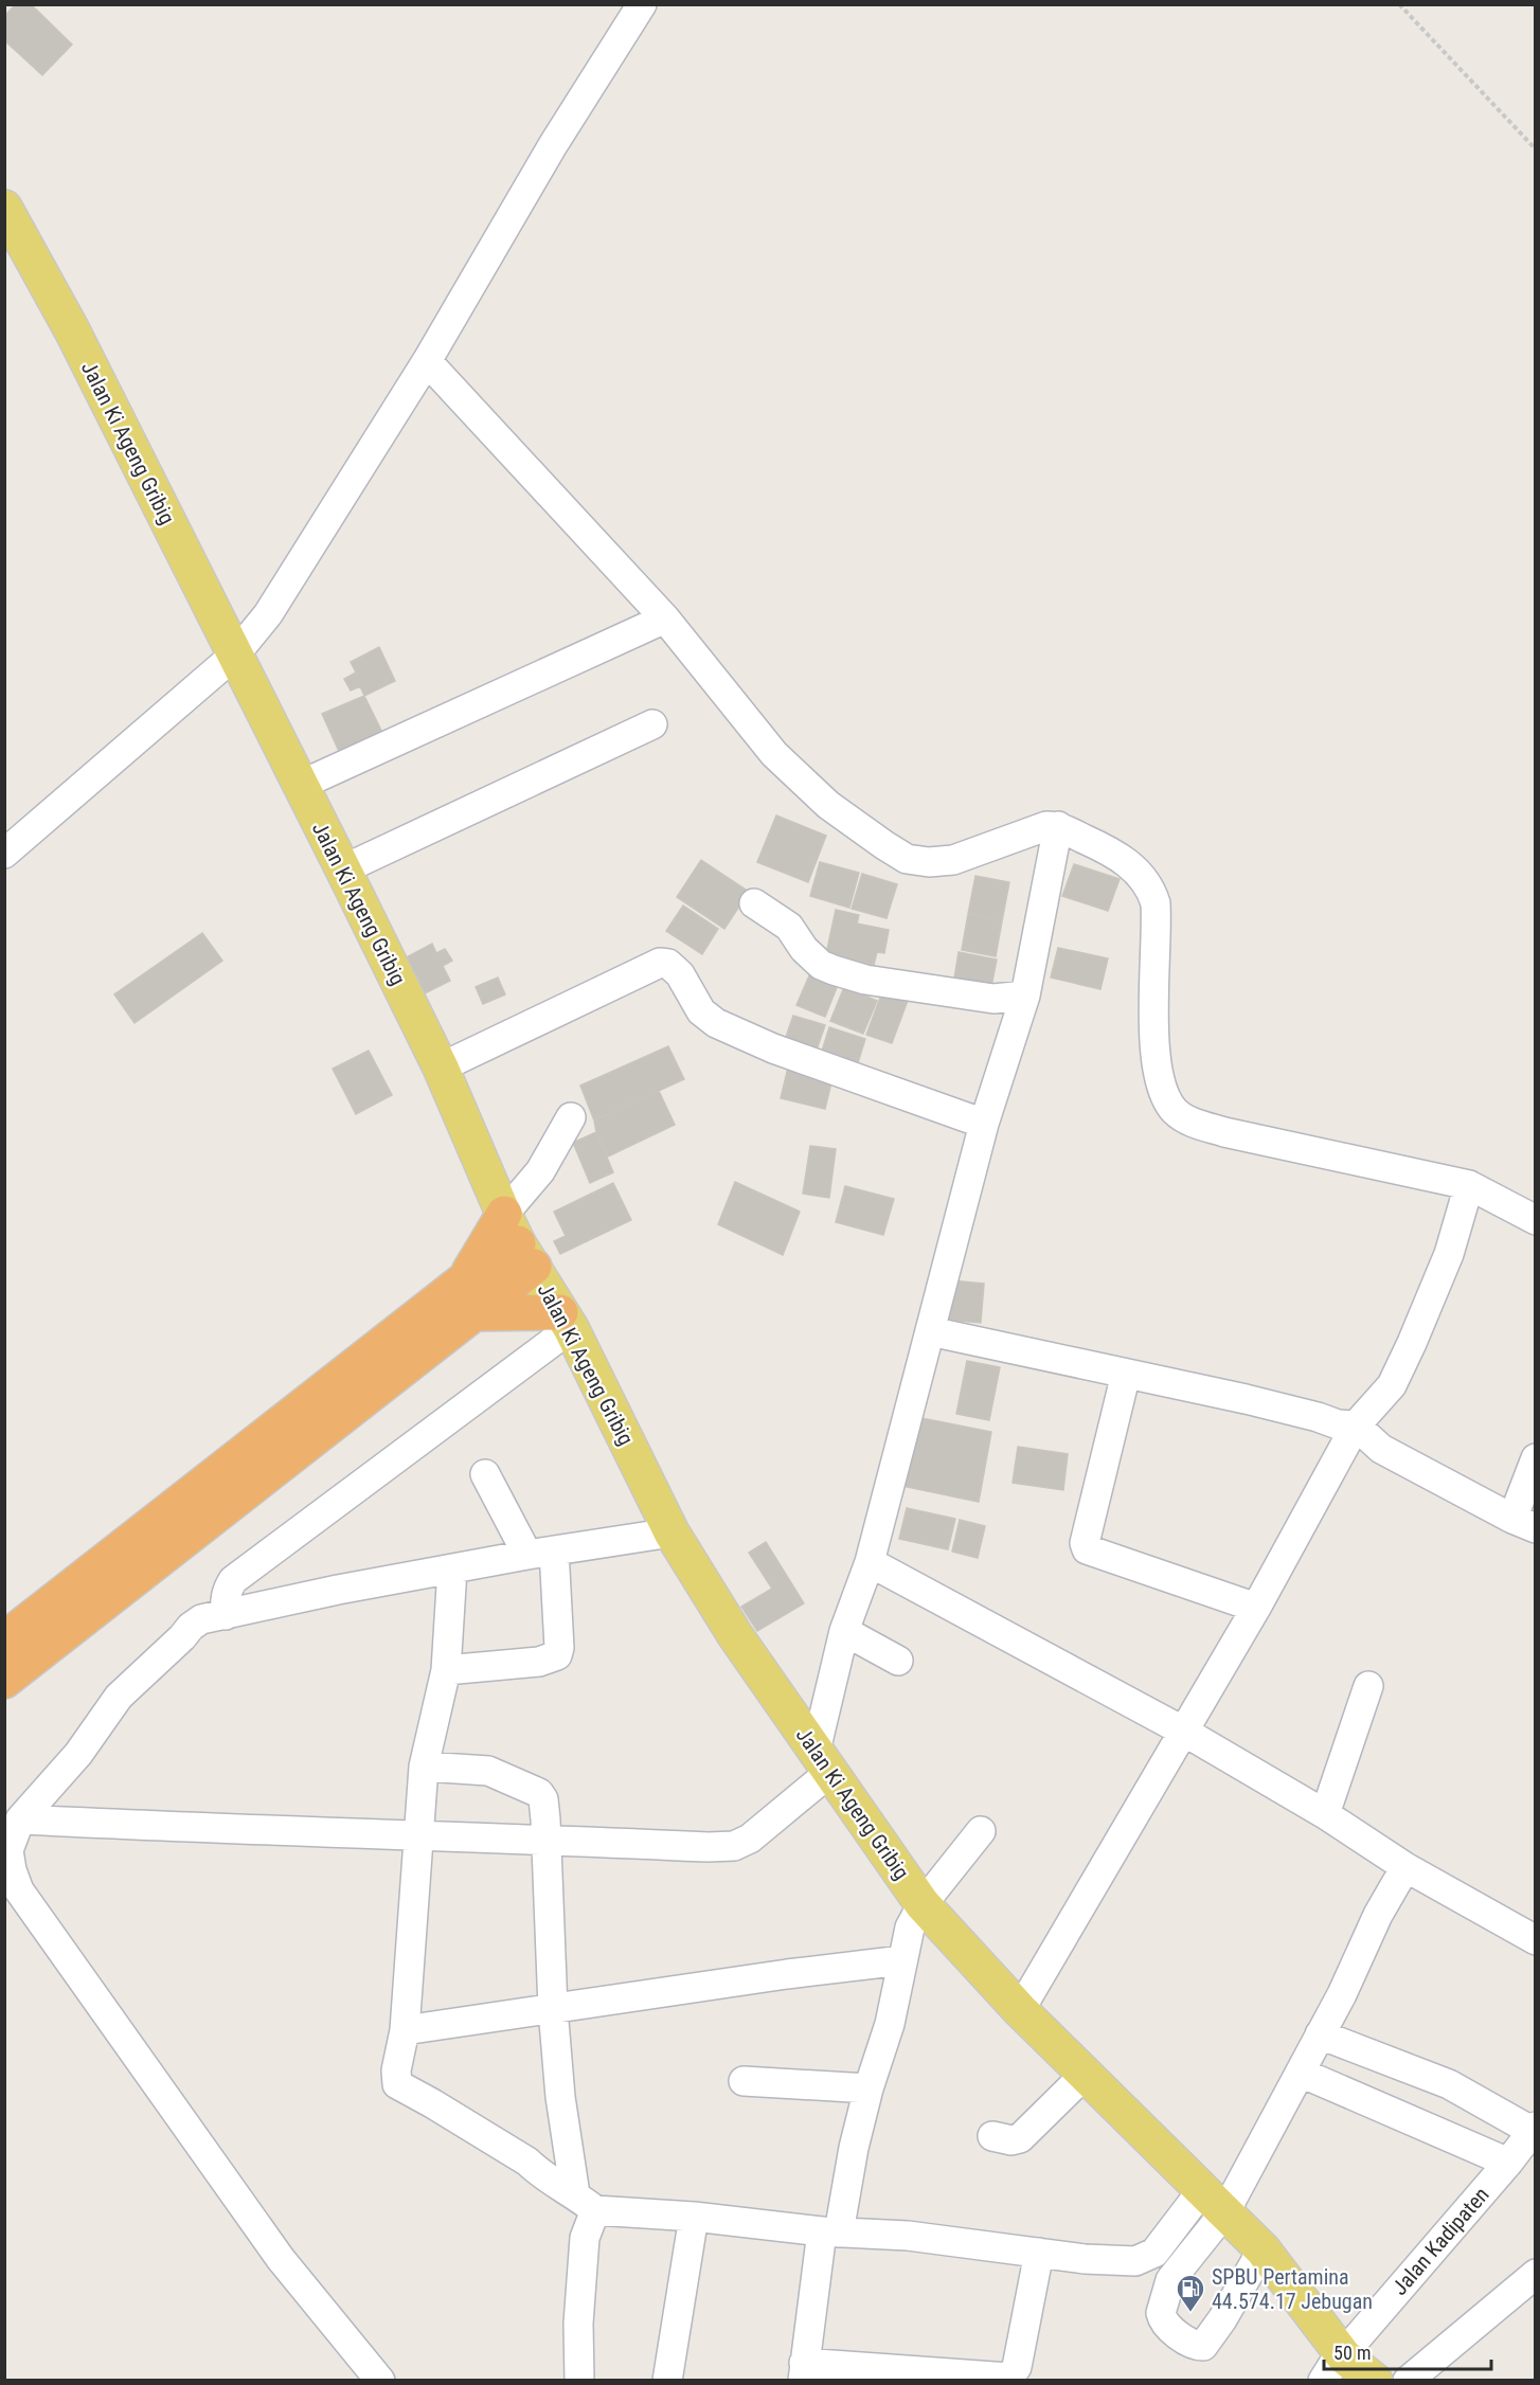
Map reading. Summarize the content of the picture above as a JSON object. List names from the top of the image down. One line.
{"streets":{"main road":["Jalan Ki Ageng Gribig"],"street":["Jalan Kadipaten"]},"crossings":[["Jalan Ki Ageng Gribig","Jalan Kadipaten"]],"places":{"fuel station":["SPBU Pertamina 44.574.17 Jebugan"]},"scale_bar":"50 m"}
